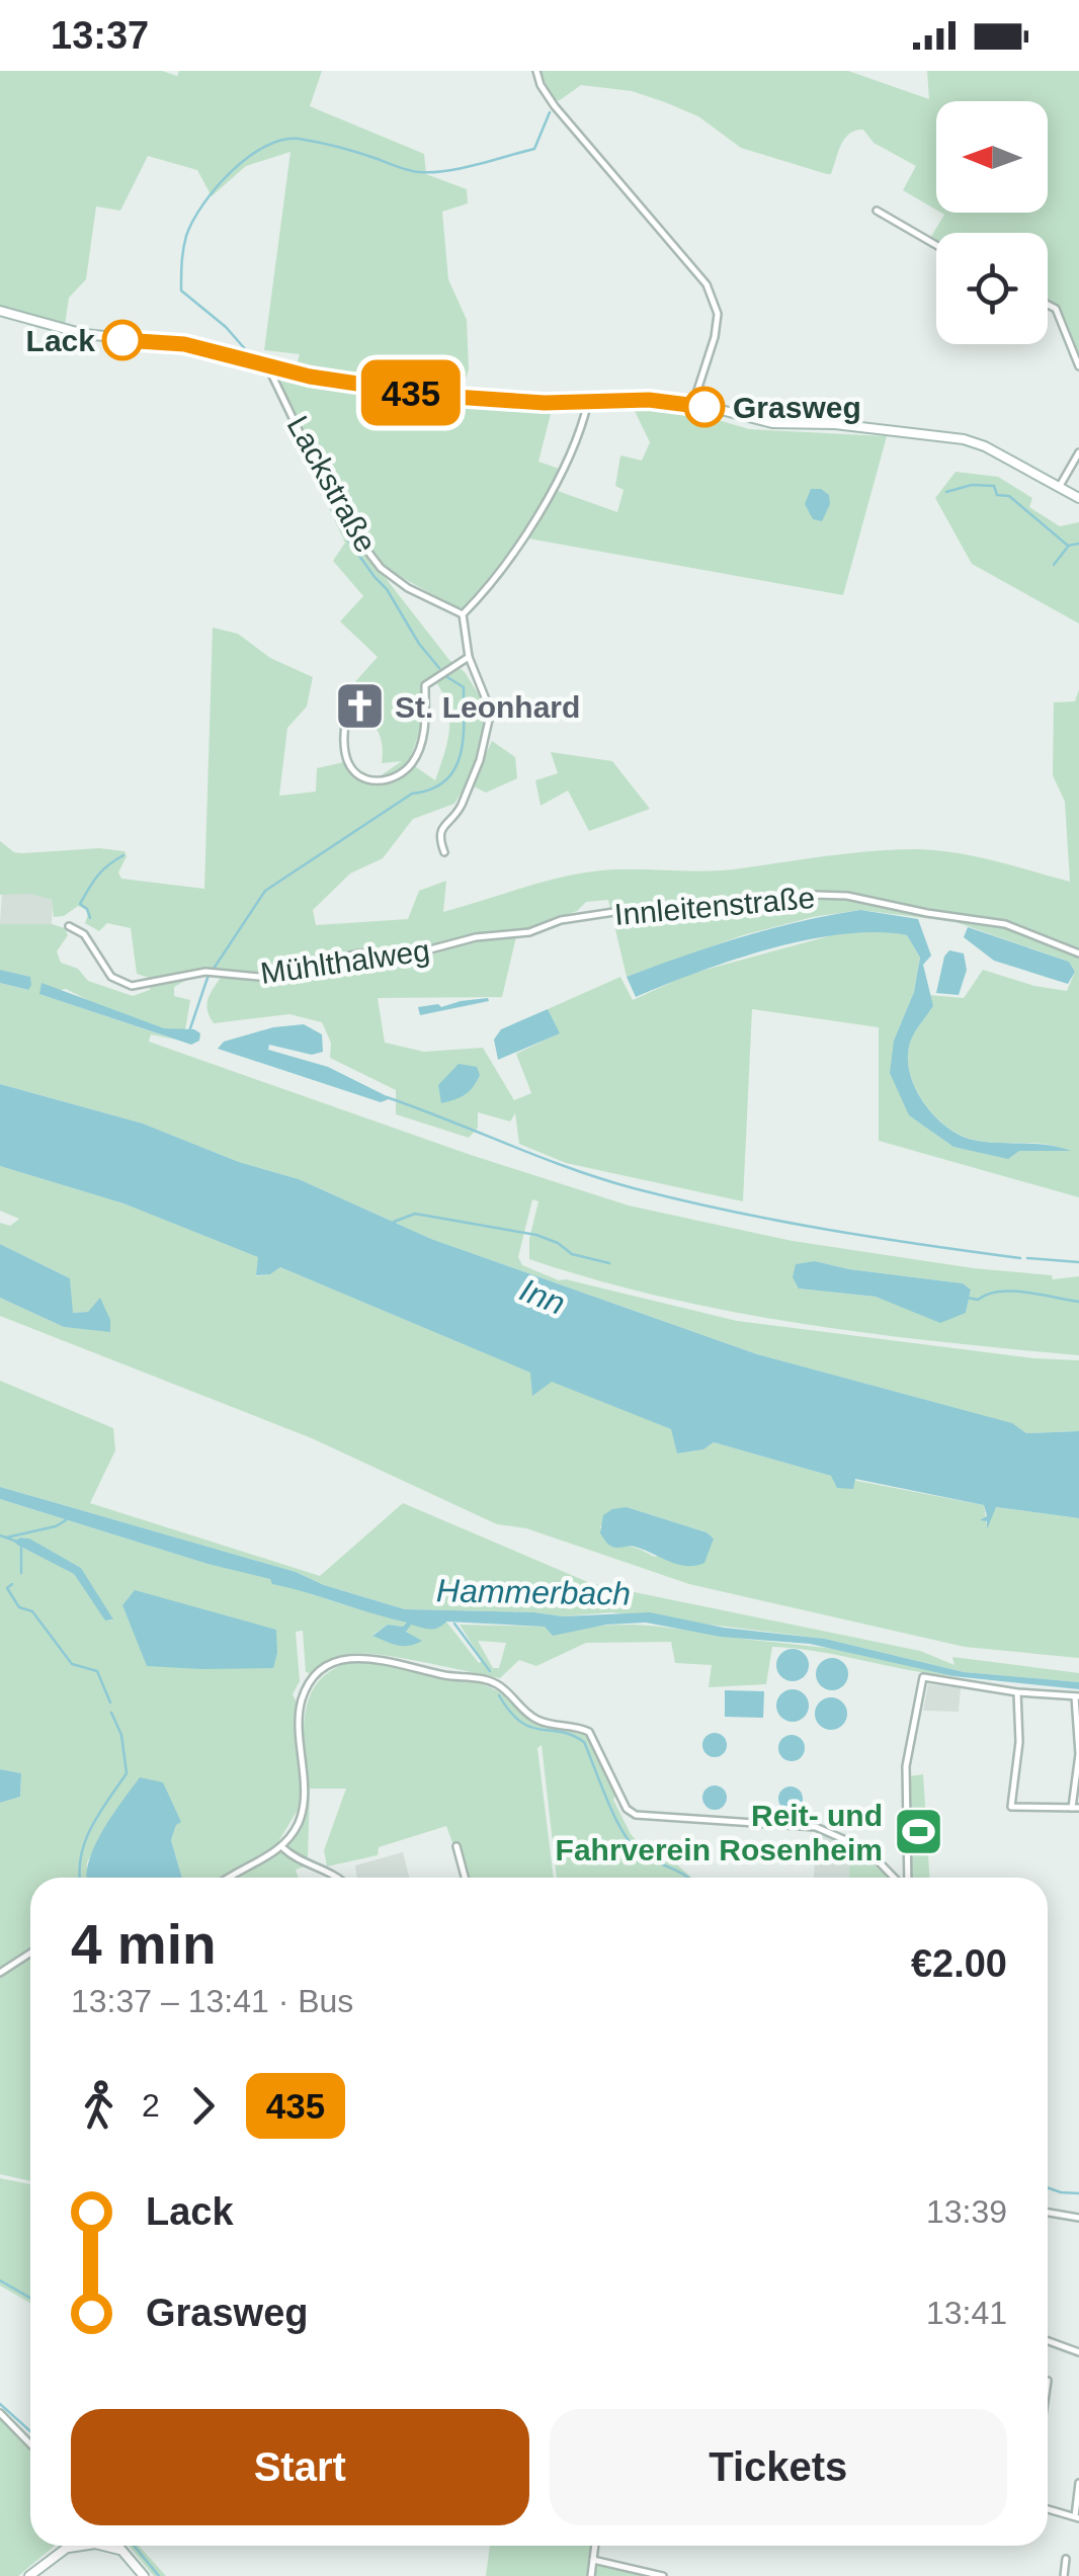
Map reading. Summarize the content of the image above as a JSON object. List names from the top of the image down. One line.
{"streets":{"street":["Lackstraße","Innleitenstraße","Mühlthalweg"]},"crossings":[["Innleitenstraße","Mühlthalweg"]],"water":["Inn","Hammerbach"],"places":{"other":["Lack","Grasweg"],"church":["St. Leonhard"],"sports":["Reit- und Fahrverein Rosenheim"]},"lines":["bus line 435"],"north":"left","page":{"status":"13:37","on_map":"435","heading":["4 min","13:37 – 13:41 · Bus","€2.00"],"legs":["2","435"],"list":[{"name":"Lack","value":"13:39"},{"name":"Grasweg","value":"13:41"}],"buttons":["Start","Tickets"]}}
